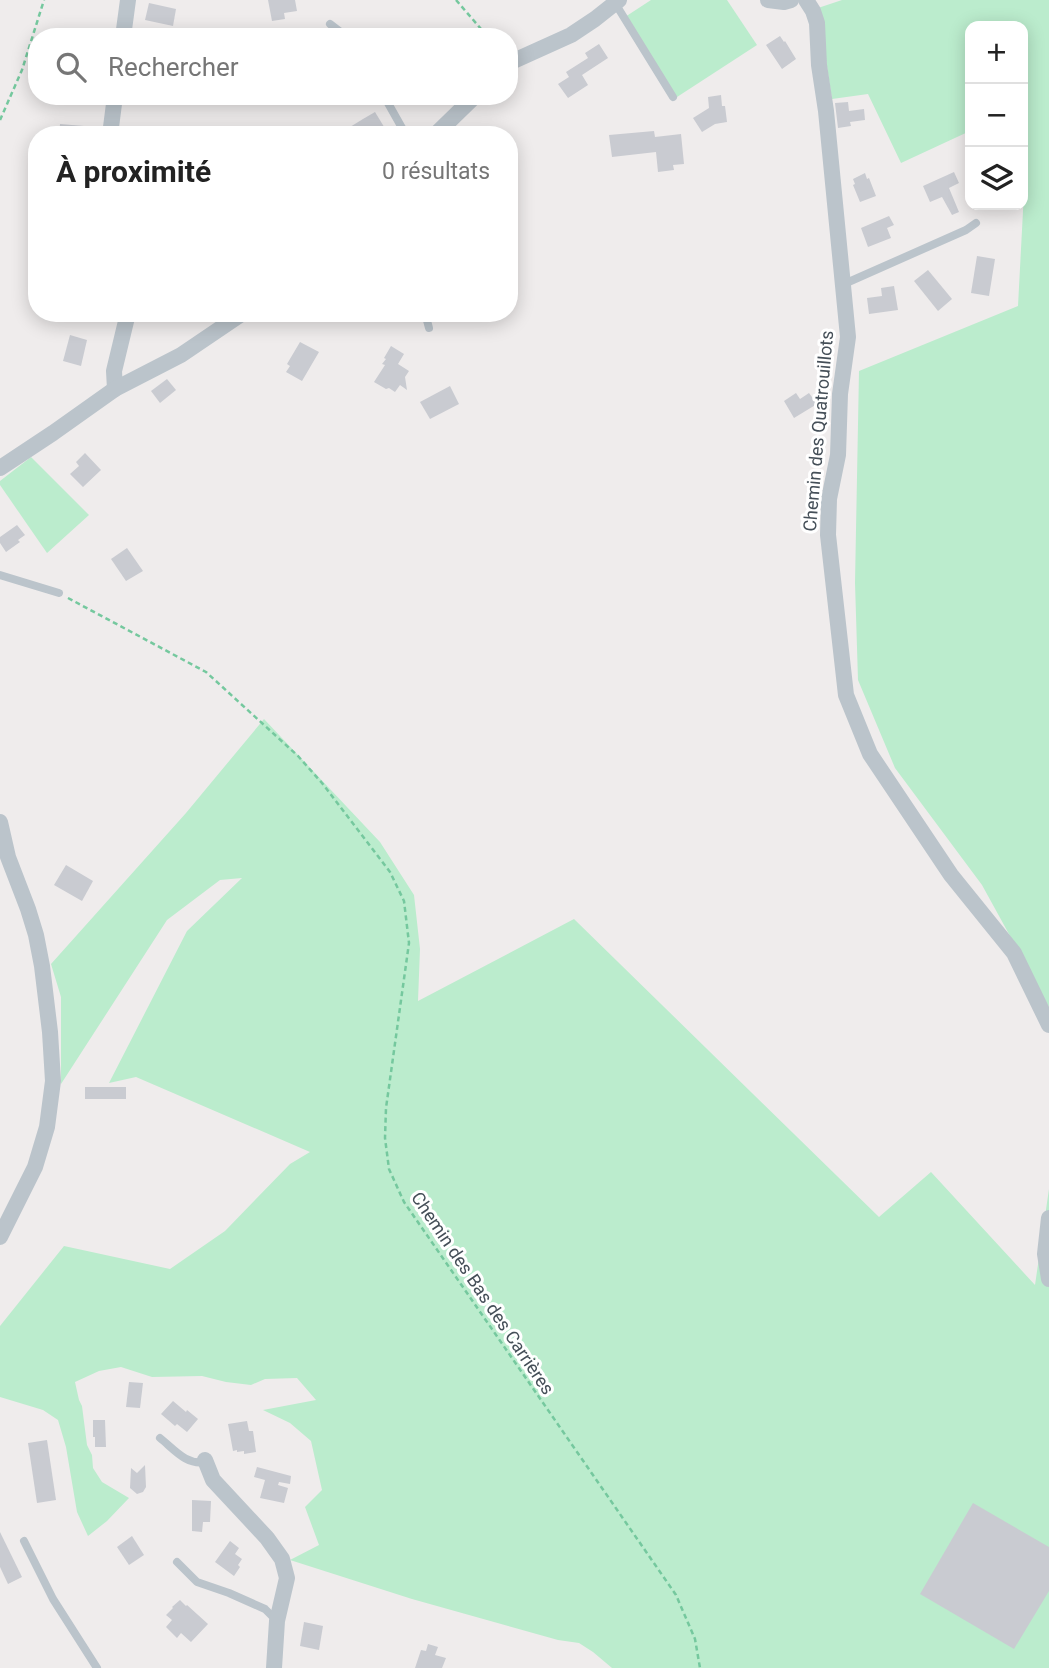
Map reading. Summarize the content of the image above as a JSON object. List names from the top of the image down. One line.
{"streets":{"street":["Chemin des Quatrouillots"],"path":["Chemin des Bas des Carrières"]},"page":{"map_buttons":["+","−"],"search":"Rechercher","heading":["À proximité","0 résultats"]}}
